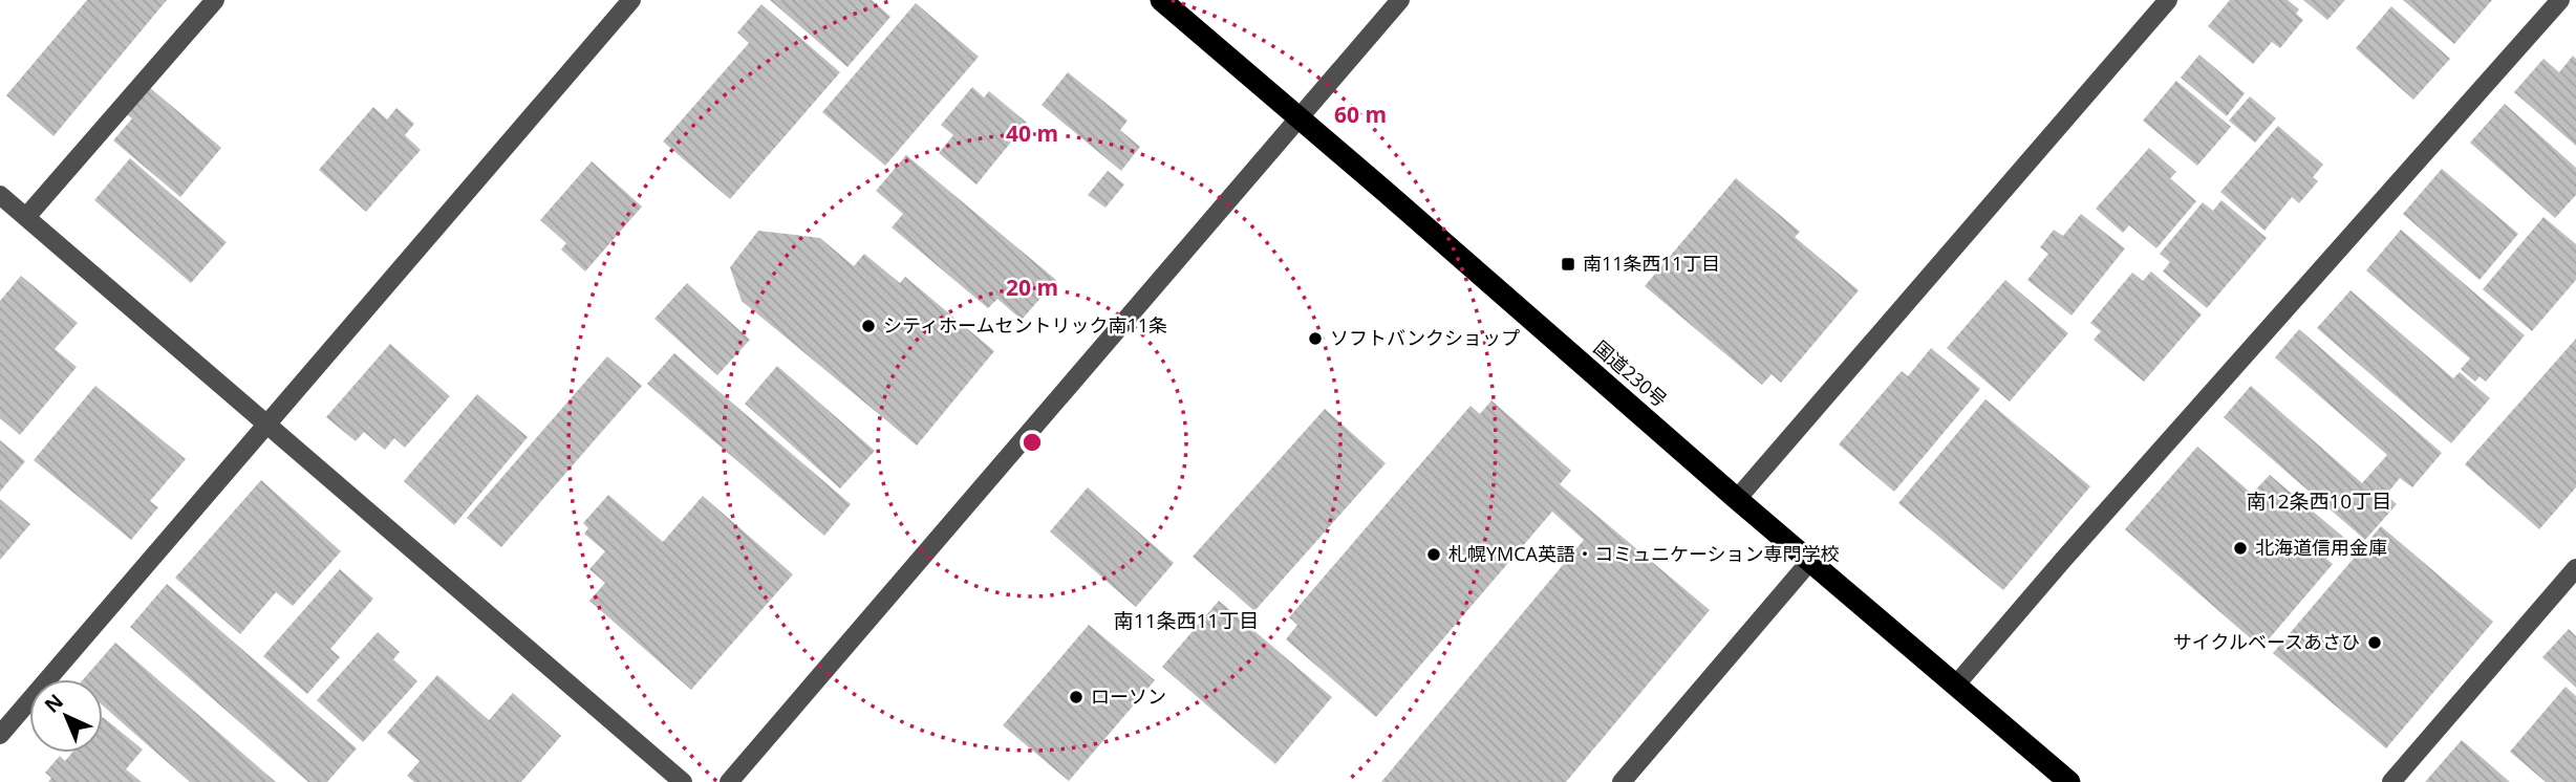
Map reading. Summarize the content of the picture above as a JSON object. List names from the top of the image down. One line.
{"streets":{"highway":["国道230号"]},"districts":["南12条西10丁目","南11条西11丁目"],"places":{"transit":["南11条西11丁目"],"other":["シティホームセントリック南11条","ソフトバンクショップ","北海道信用金庫","札幌YMCA英語・コミュニケーション専門学校","サイクルベースあさひ","ローソン"]},"north":"top left","rings":["60 m","40 m","20 m"]}
